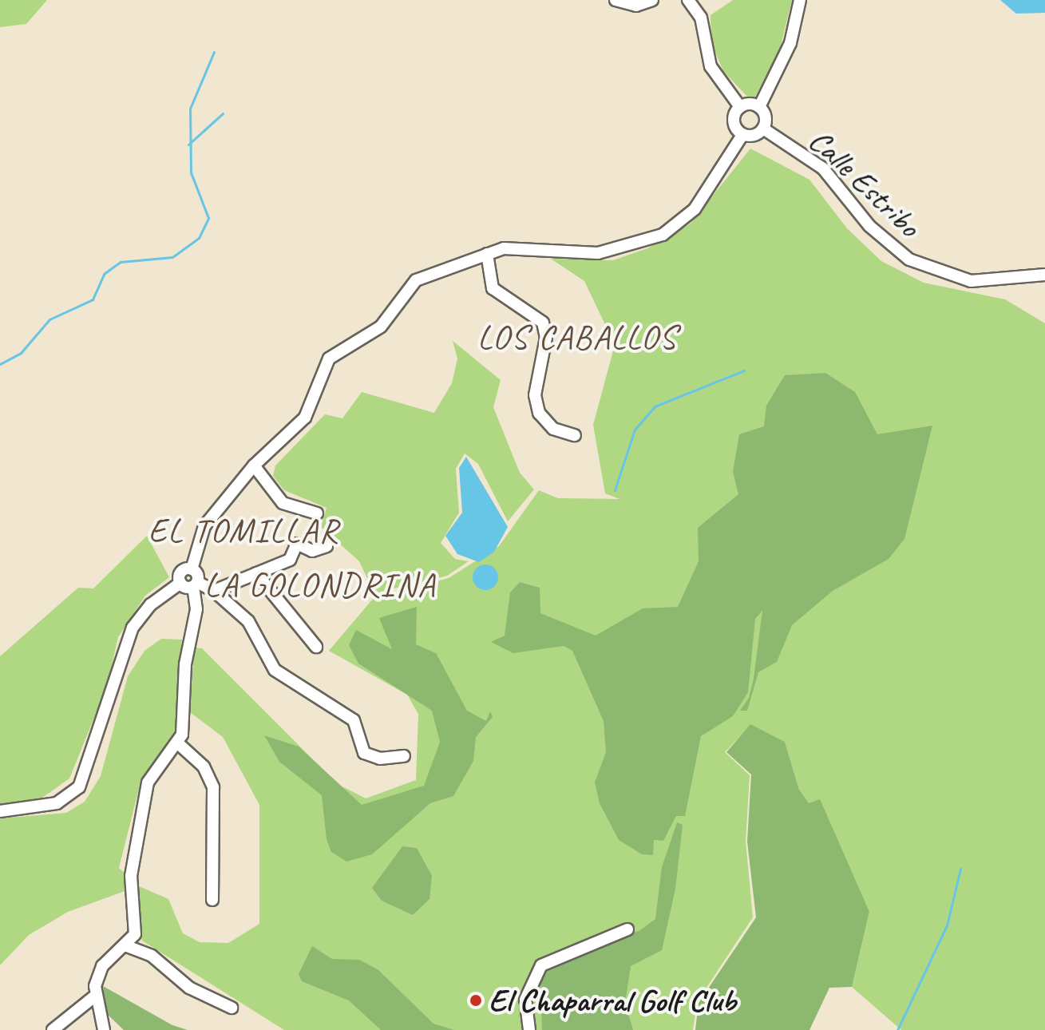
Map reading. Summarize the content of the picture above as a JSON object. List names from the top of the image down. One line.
{"streets":{"street":["Calle Estribo"]},"districts":["LOS CABALLOS","EL TOMILLAR","LA GOLONDRINA"],"places":["El Chaparral Golf Club"]}
